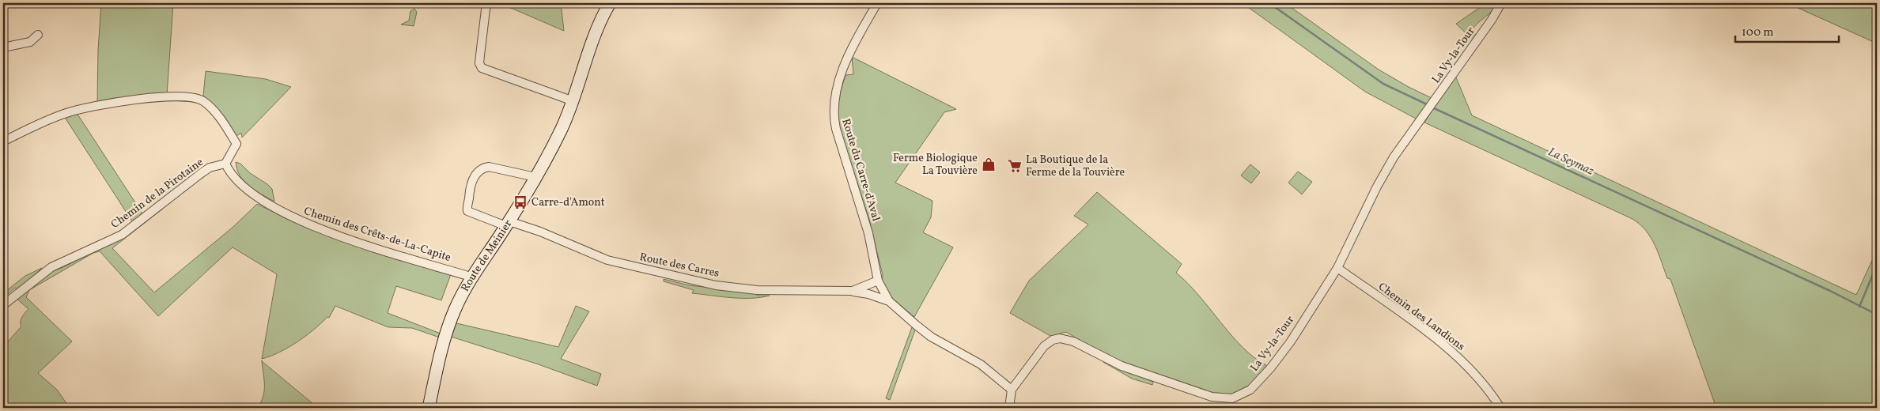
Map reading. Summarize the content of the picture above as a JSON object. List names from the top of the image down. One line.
{"streets":{"street":["La Vy-la-Tour","Route du Carre-d'Aval","Chemin de la Pirotaine","Chemin des Crêts-de-La-Capite","Route de Meinier","Route des Carres","Chemin des Landions"]},"crossings":[["La Vy-la-Tour","Route des Carres"],["La Vy-la-Tour","Chemin des Landions"],["Route du Carre-d'Aval","Route des Carres"],["Chemin de la Pirotaine","Chemin des Crêts-de-La-Capite"],["Chemin des Crêts-de-La-Capite","Route de Meinier"],["Route de Meinier","Route des Carres"]],"water":["La Seymaz"],"places":{"shop":["Ferme Biologique La Touvière"],"supermarket":["La Boutique de la Ferme de la Touvière"],"bus stop":["Carre-d'Amont"]},"scale_bar":"100 m"}
